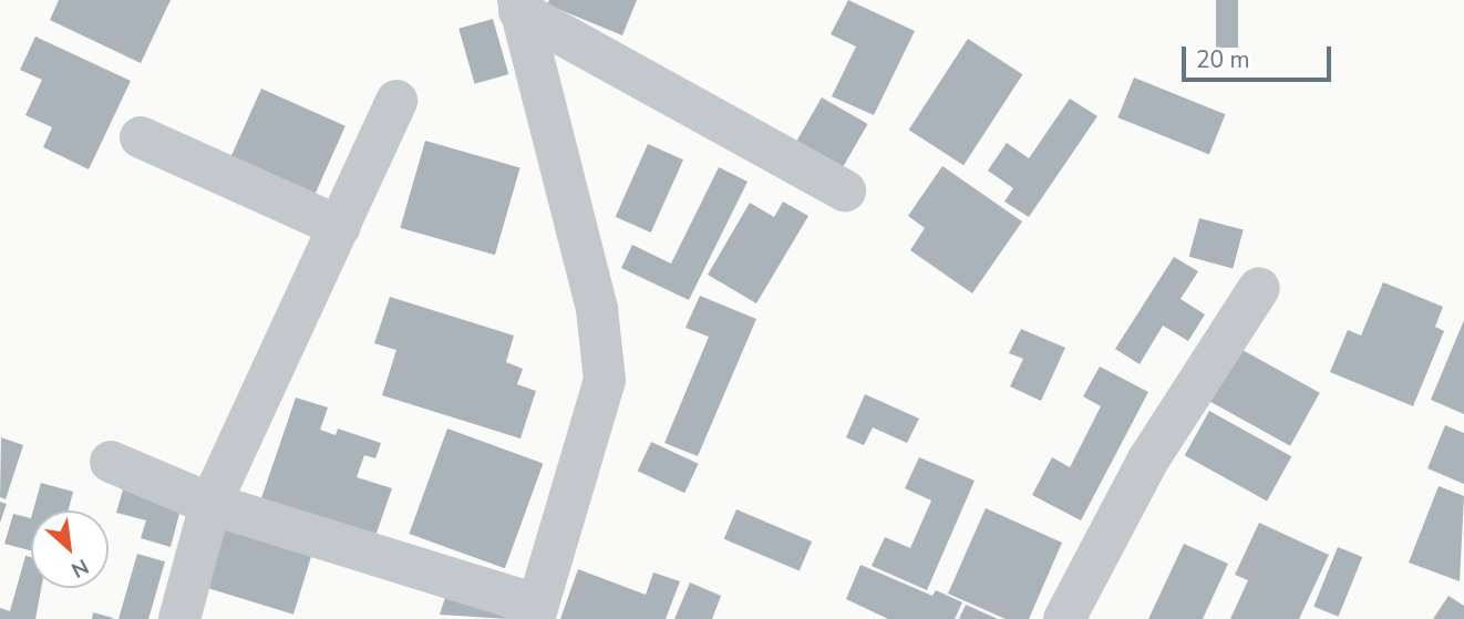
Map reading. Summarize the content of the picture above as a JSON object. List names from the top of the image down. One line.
{"scale_bar":"20 m","north":"bottom right"}
